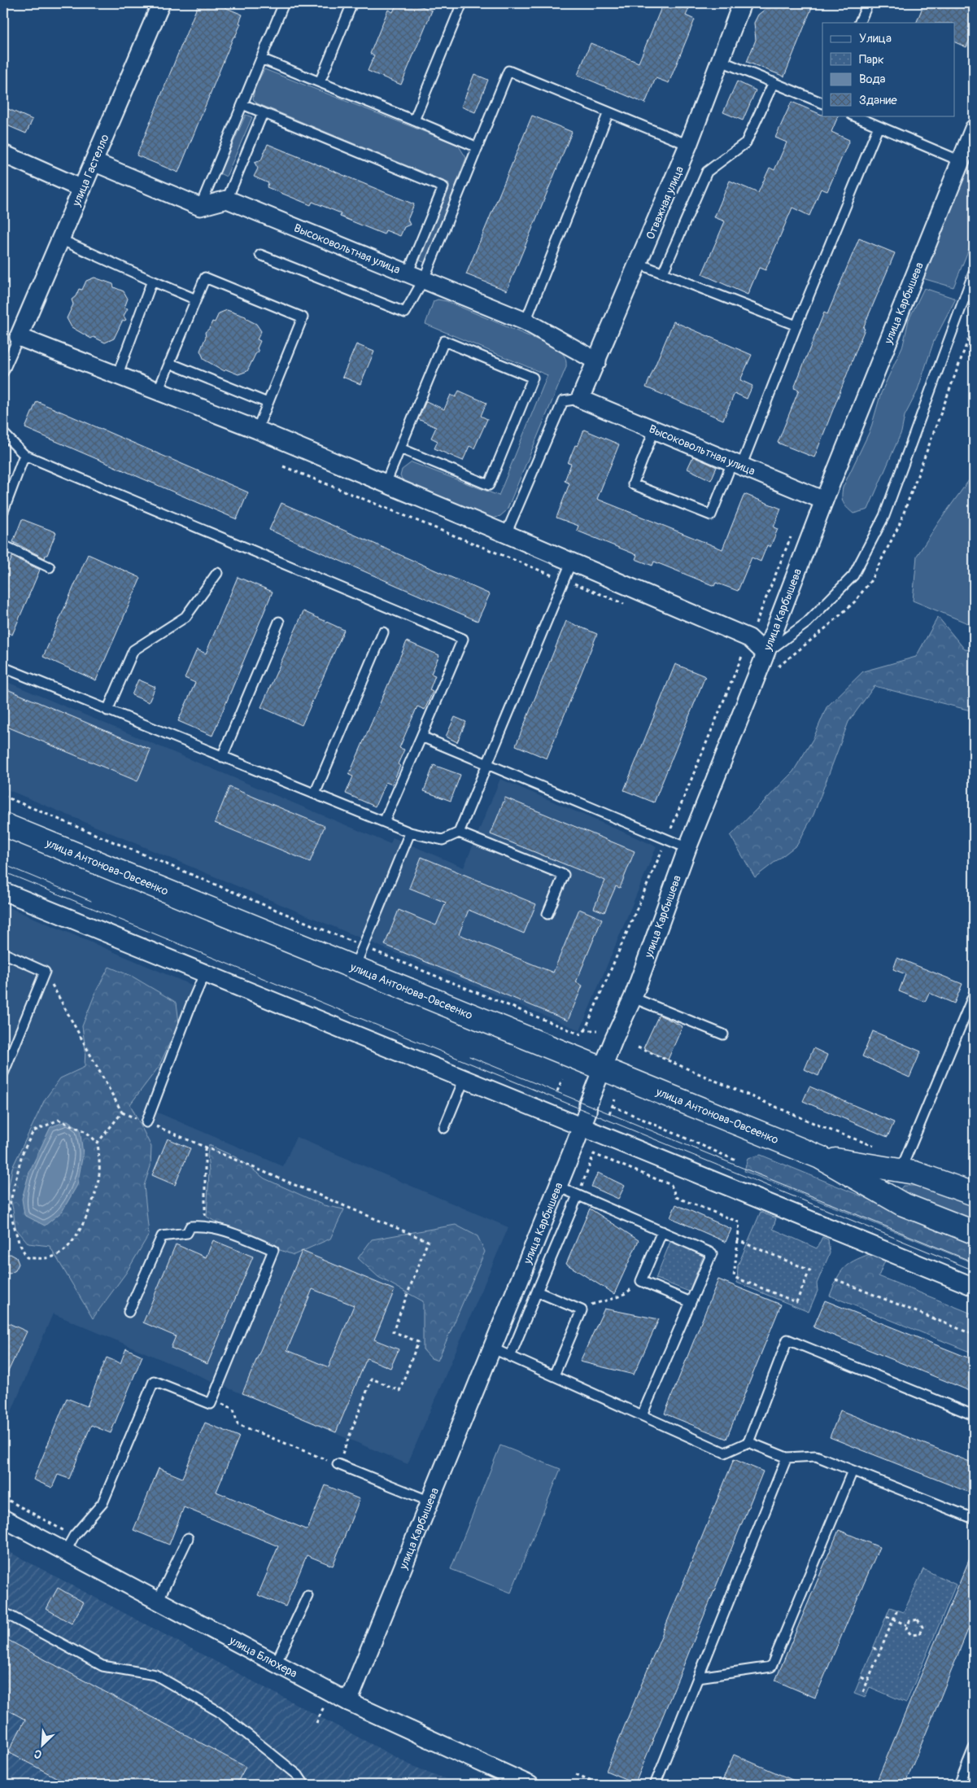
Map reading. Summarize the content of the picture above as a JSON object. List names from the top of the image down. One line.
{"streets":{"main road":["улица Антонова-Овсеенко"],"street":["улица Гастелло","Отважная улица","Высоковольтная улица","улица Карбышева","улица Блюхера"]},"crossings":[["Отважная улица","Высоковольтная улица"],["Высоковольтная улица","улица Карбышева"],["улица Карбышева","улица Антонова-Овсеенко"],["улица Карбышева","улица Блюхера"]],"legend":["Улица","Парк","Вода","Здание"],"north":"bottom left"}
